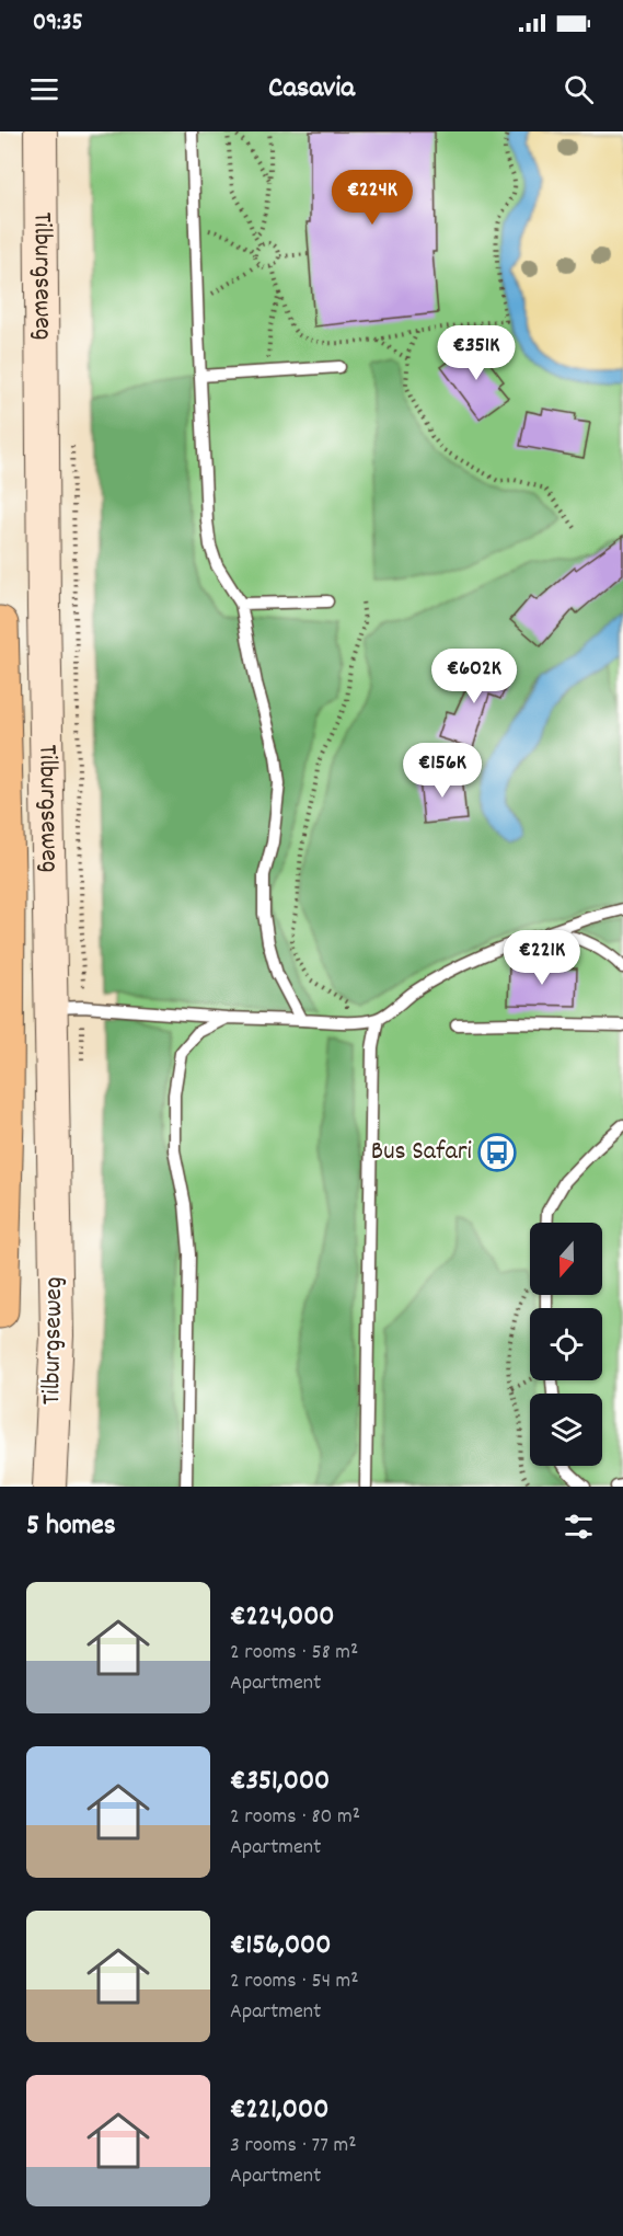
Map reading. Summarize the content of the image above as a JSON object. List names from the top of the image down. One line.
{"streets":{"street":["Tilburgseweg"]},"places":{"bus stop":["Bus Safari"]},"north":"bottom","page":{"status":"09:35","header":"Casavia","price":["€224K","€351K","€602K","€156K","€221K"],"heading":"5 homes","list":[{"name":"€224,000","note":"2 rooms · 58 m² · Apartment"},{"name":"€351,000","note":"2 rooms · 80 m² · Apartment"},{"name":"€156,000","note":"2 rooms · 54 m² · Apartment"},{"name":"€221,000","note":"3 rooms · 77 m² · Apartment"}]}}
